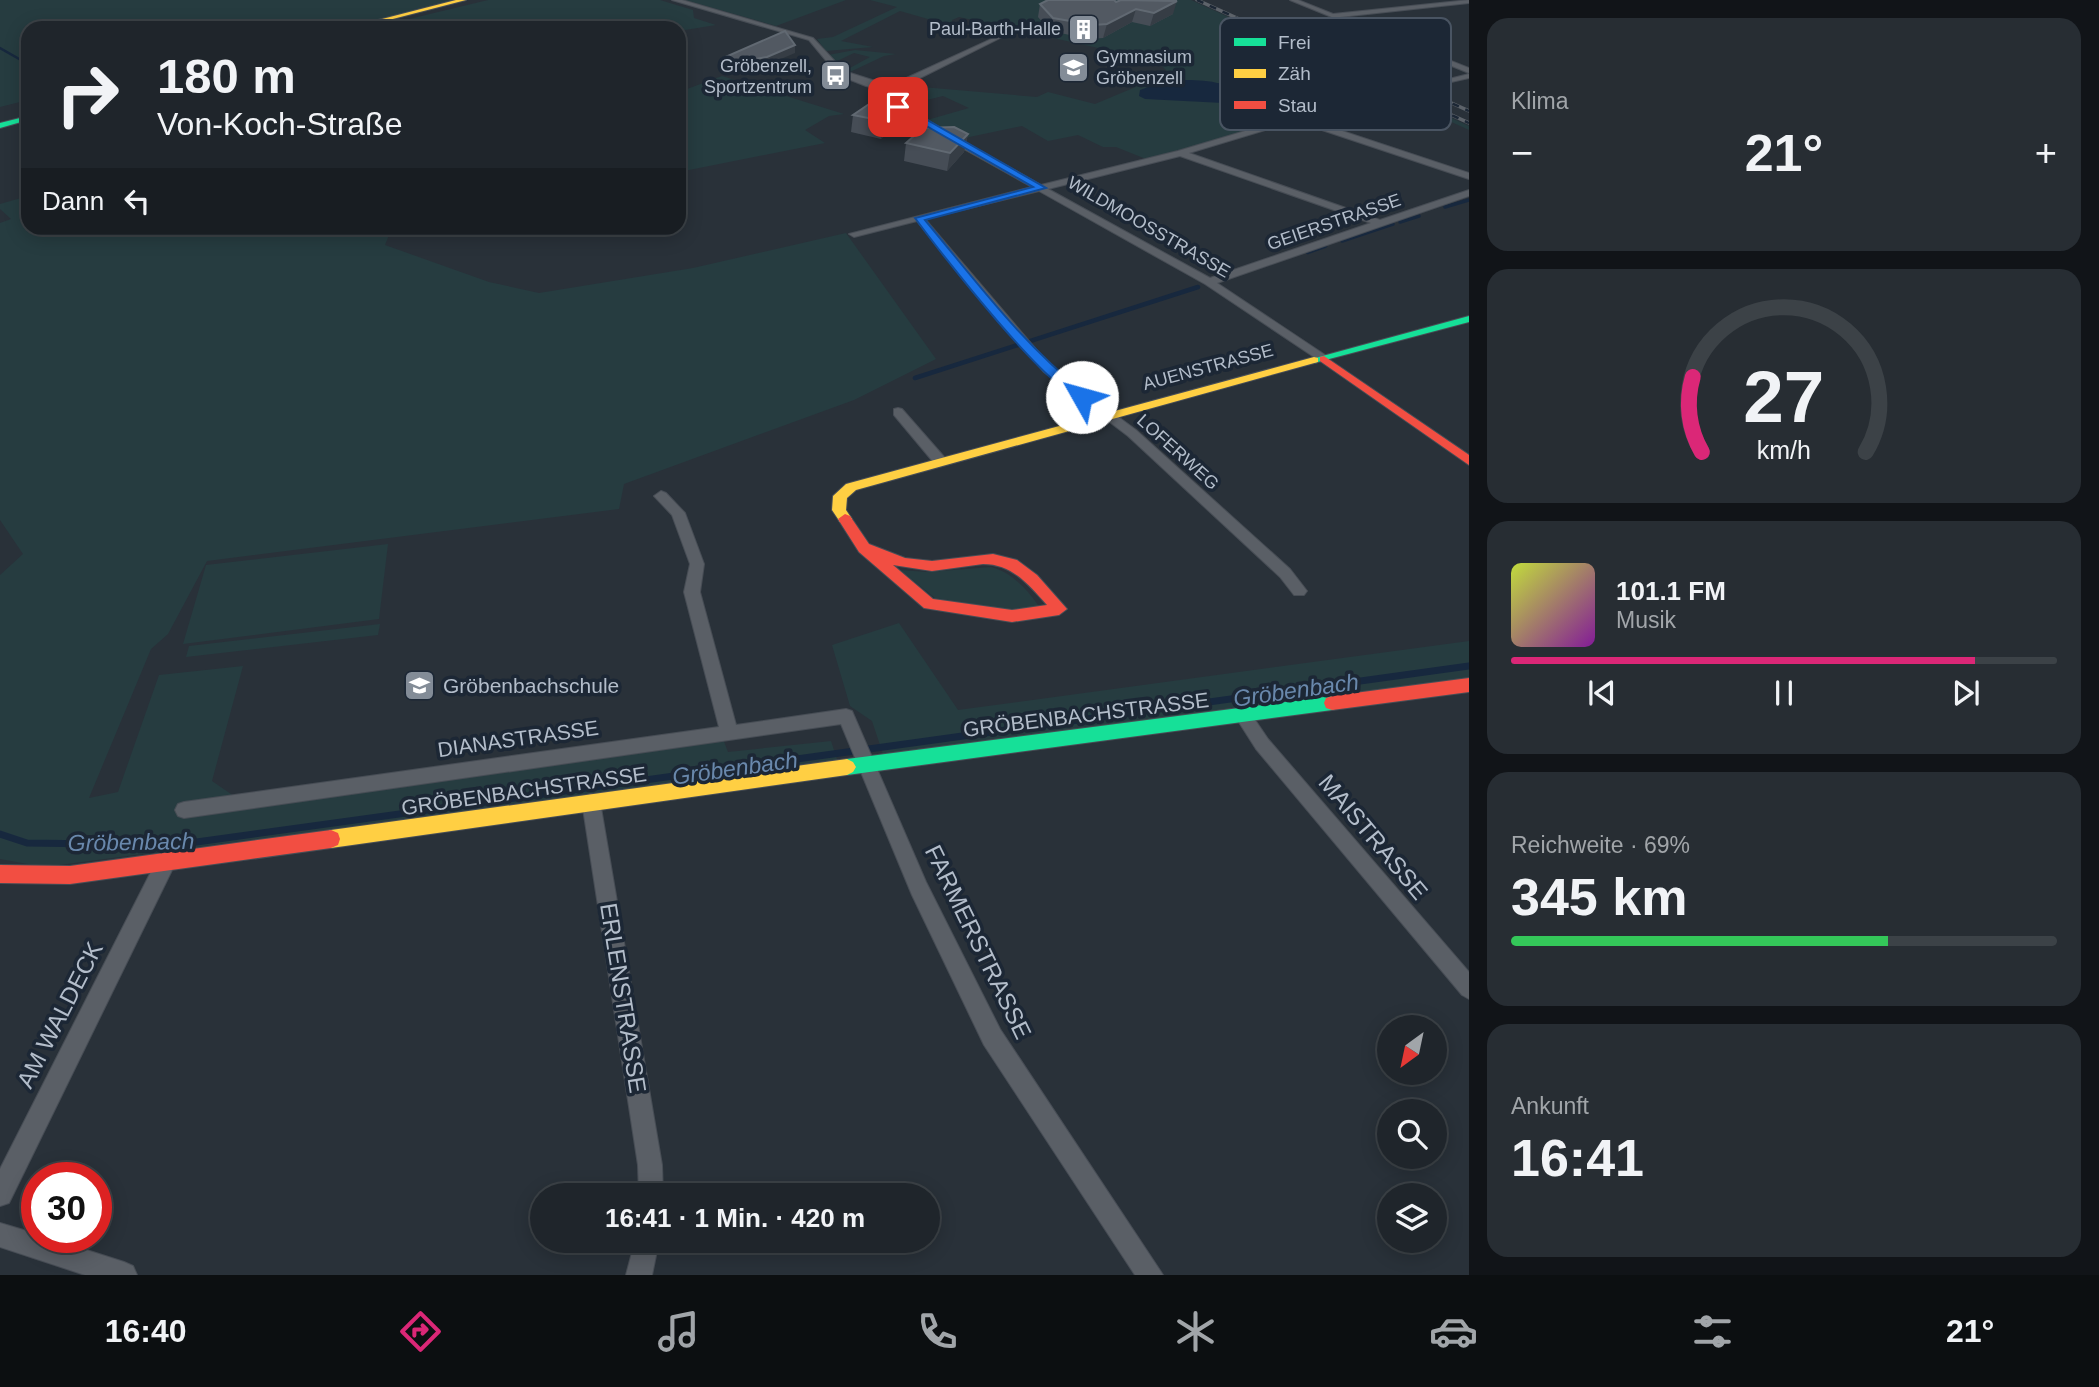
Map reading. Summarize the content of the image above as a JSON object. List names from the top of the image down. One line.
{"streets":{"street":["GEIERSTRASSE","WILDMOOSSTRASSE","AUENSTRASSE","LOFERWEG","GRÖBENBACHSTRASSE","DIANASTRASSE","MAISTRASSE","FARMERSTRASSE","ERLENSTRASSE","AM WALDECK"]},"crossings":[["GEIERSTRASSE","WILDMOOSSTRASSE"],["WILDMOOSSTRASSE","AUENSTRASSE"],["AUENSTRASSE","LOFERWEG"],["GRÖBENBACHSTRASSE","DIANASTRASSE"],["GRÖBENBACHSTRASSE","MAISTRASSE"],["GRÖBENBACHSTRASSE","FARMERSTRASSE"],["GRÖBENBACHSTRASSE","ERLENSTRASSE"],["GRÖBENBACHSTRASSE","AM WALDECK"],["DIANASTRASSE","FARMERSTRASSE"]],"water":["Gröbenbach"],"places":{"building":["Paul-Barth-Halle"],"school or university":["Gymnasium Gröbenzell","Gröbenbachschule"],"bus stop":["Gröbenzell, Sportzentrum"]},"legend":["Frei","Zäh","Stau"],"north":"bottom left","page":{"tile":["Klima",["Reichweite · 69%","345 km"],["Ankunft","16:41"]],"turn":["180 m","Von-Koch-Straße"],"heat":["−","21°","+"],"then":"Dann","song":["101.1 FM","Musik"],"limit":"30","trip":"16:41 · 1 Min. · 420 m","tabs":["16:40","21°"],"gauge":["27","km/h"]}}
